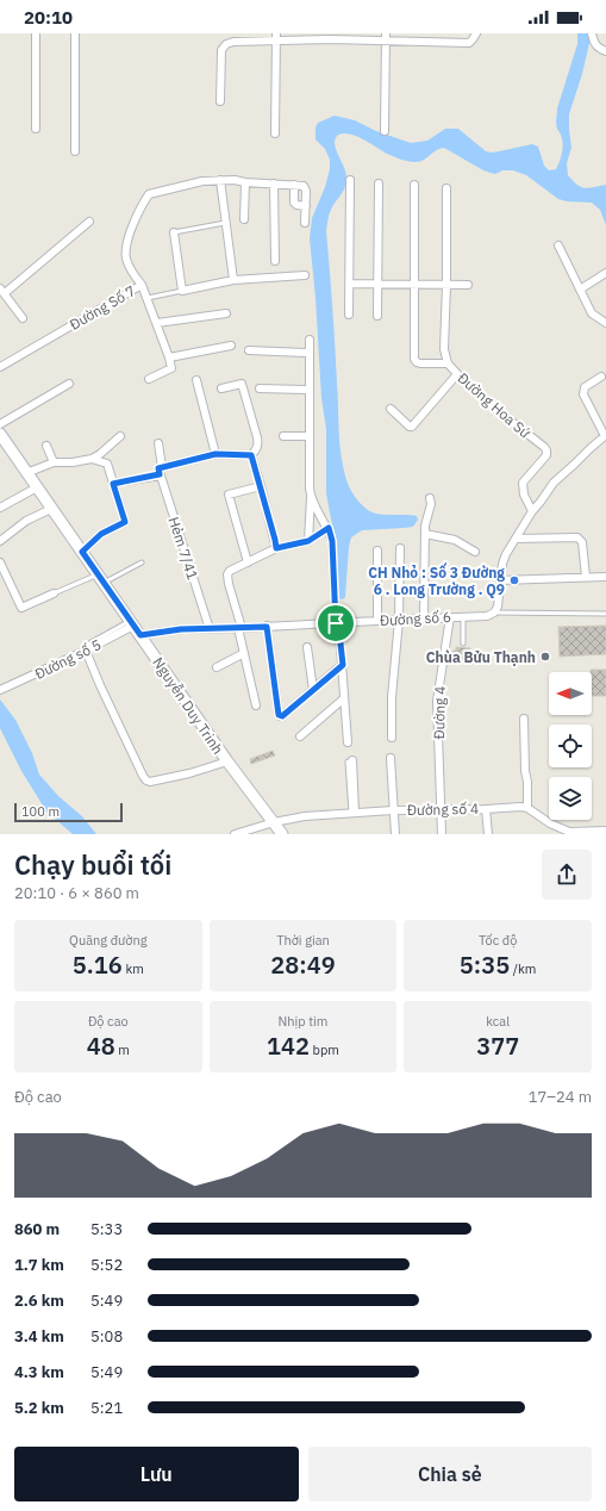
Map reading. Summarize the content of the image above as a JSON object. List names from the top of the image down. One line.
{"streets":{"main road":["Nguyễn Duy Trinh"],"street":["Đường Số 7","Đường Hoa Sứ","Hẻm 7/41","Đường số 6","Đường số 5","Đường 4","Đường số 4"]},"crossings":[["Hẻm 7/41","Đường số 6"],["Đường số 6","Nguyễn Duy Trinh"],["Đường số 6","Đường 4"],["Đường số 5","Nguyễn Duy Trinh"],["Nguyễn Duy Trinh","Đường số 4"],["Đường 4","Đường số 4"]],"places":["CH Nhỏ : Số 3 Đường 6 . Long Trường . Q9","Chùa Bửu Thạnh"],"scale_bar":"100 m","north":"left","page":{"status":"20:10","scale":"100 m","heading":["Chạy buổi tối","20:10 · 6 × 860 m"],"stats":[["Quãng đường","5.16 km"],["Thời gian","28:49"],["Tốc độ","5:35 /km"],["Độ cao","48 m"],["Nhịp tim","142 bpm"],["kcal","377"]],"chart":["Độ cao","17–24 m"],"list":[{"name":"860 m","note":"5:33"},{"name":"1.7 km","note":"5:52"},{"name":"2.6 km","note":"5:49"},{"name":"3.4 km","note":"5:08"},{"name":"4.3 km","note":"5:49"},{"name":"5.2 km","note":"5:21"}],"buttons":["Lưu","Chia sẻ"]}}
